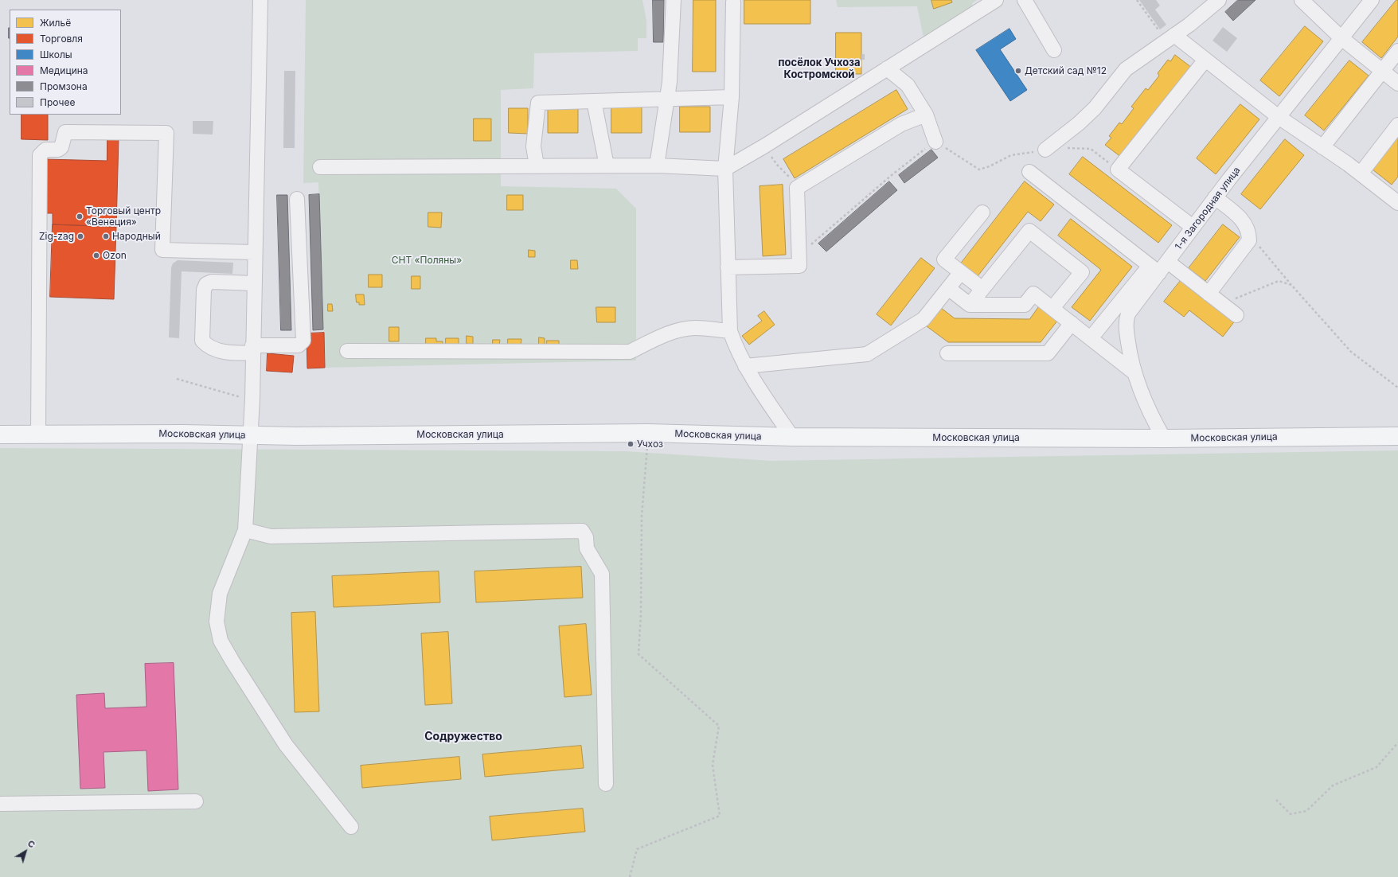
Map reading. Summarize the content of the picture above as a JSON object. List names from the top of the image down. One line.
{"streets":{"main road":["Московская улица"],"street":["1-я Загородная улица"]},"crossings":[["1-я Загородная улица","Московская улица"]],"districts":["посёлок Учхоза Костромской","Содружество"],"parks":["СНТ «Поляны»"],"places":["Детский сад №12","Торговый центр «Венеция»","Zig-zag","Народный","Ozon","Учхоз"],"legend":["Жильё","Торговля","Школы","Медицина","Промзона","Прочее"],"north":"top right"}
